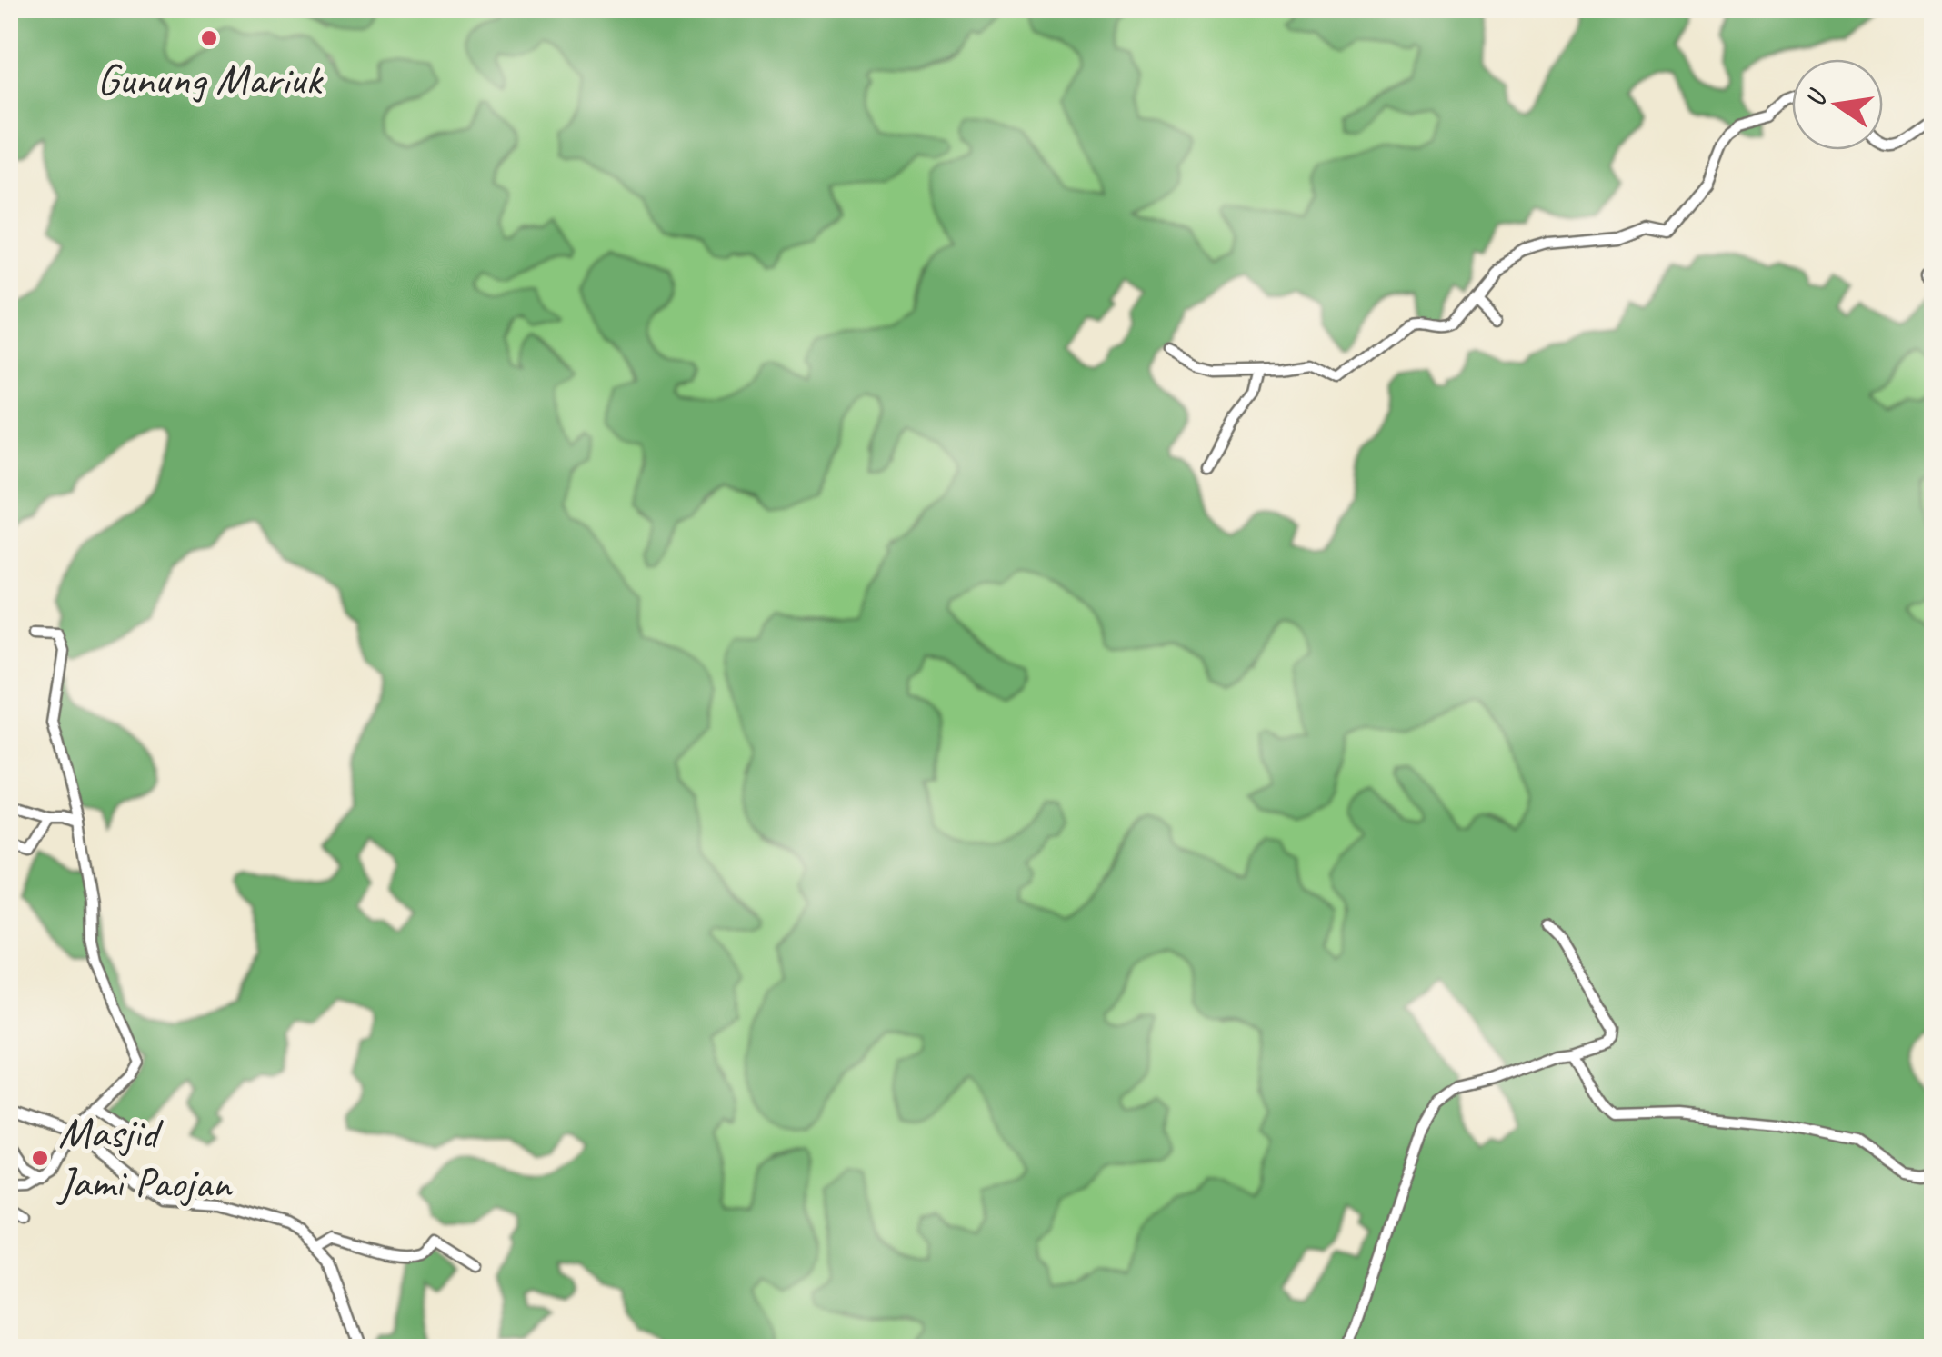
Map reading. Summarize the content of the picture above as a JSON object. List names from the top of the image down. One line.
{"places":["Gunung Mariuk","Masjid Jami Paojan"],"north":"left"}
